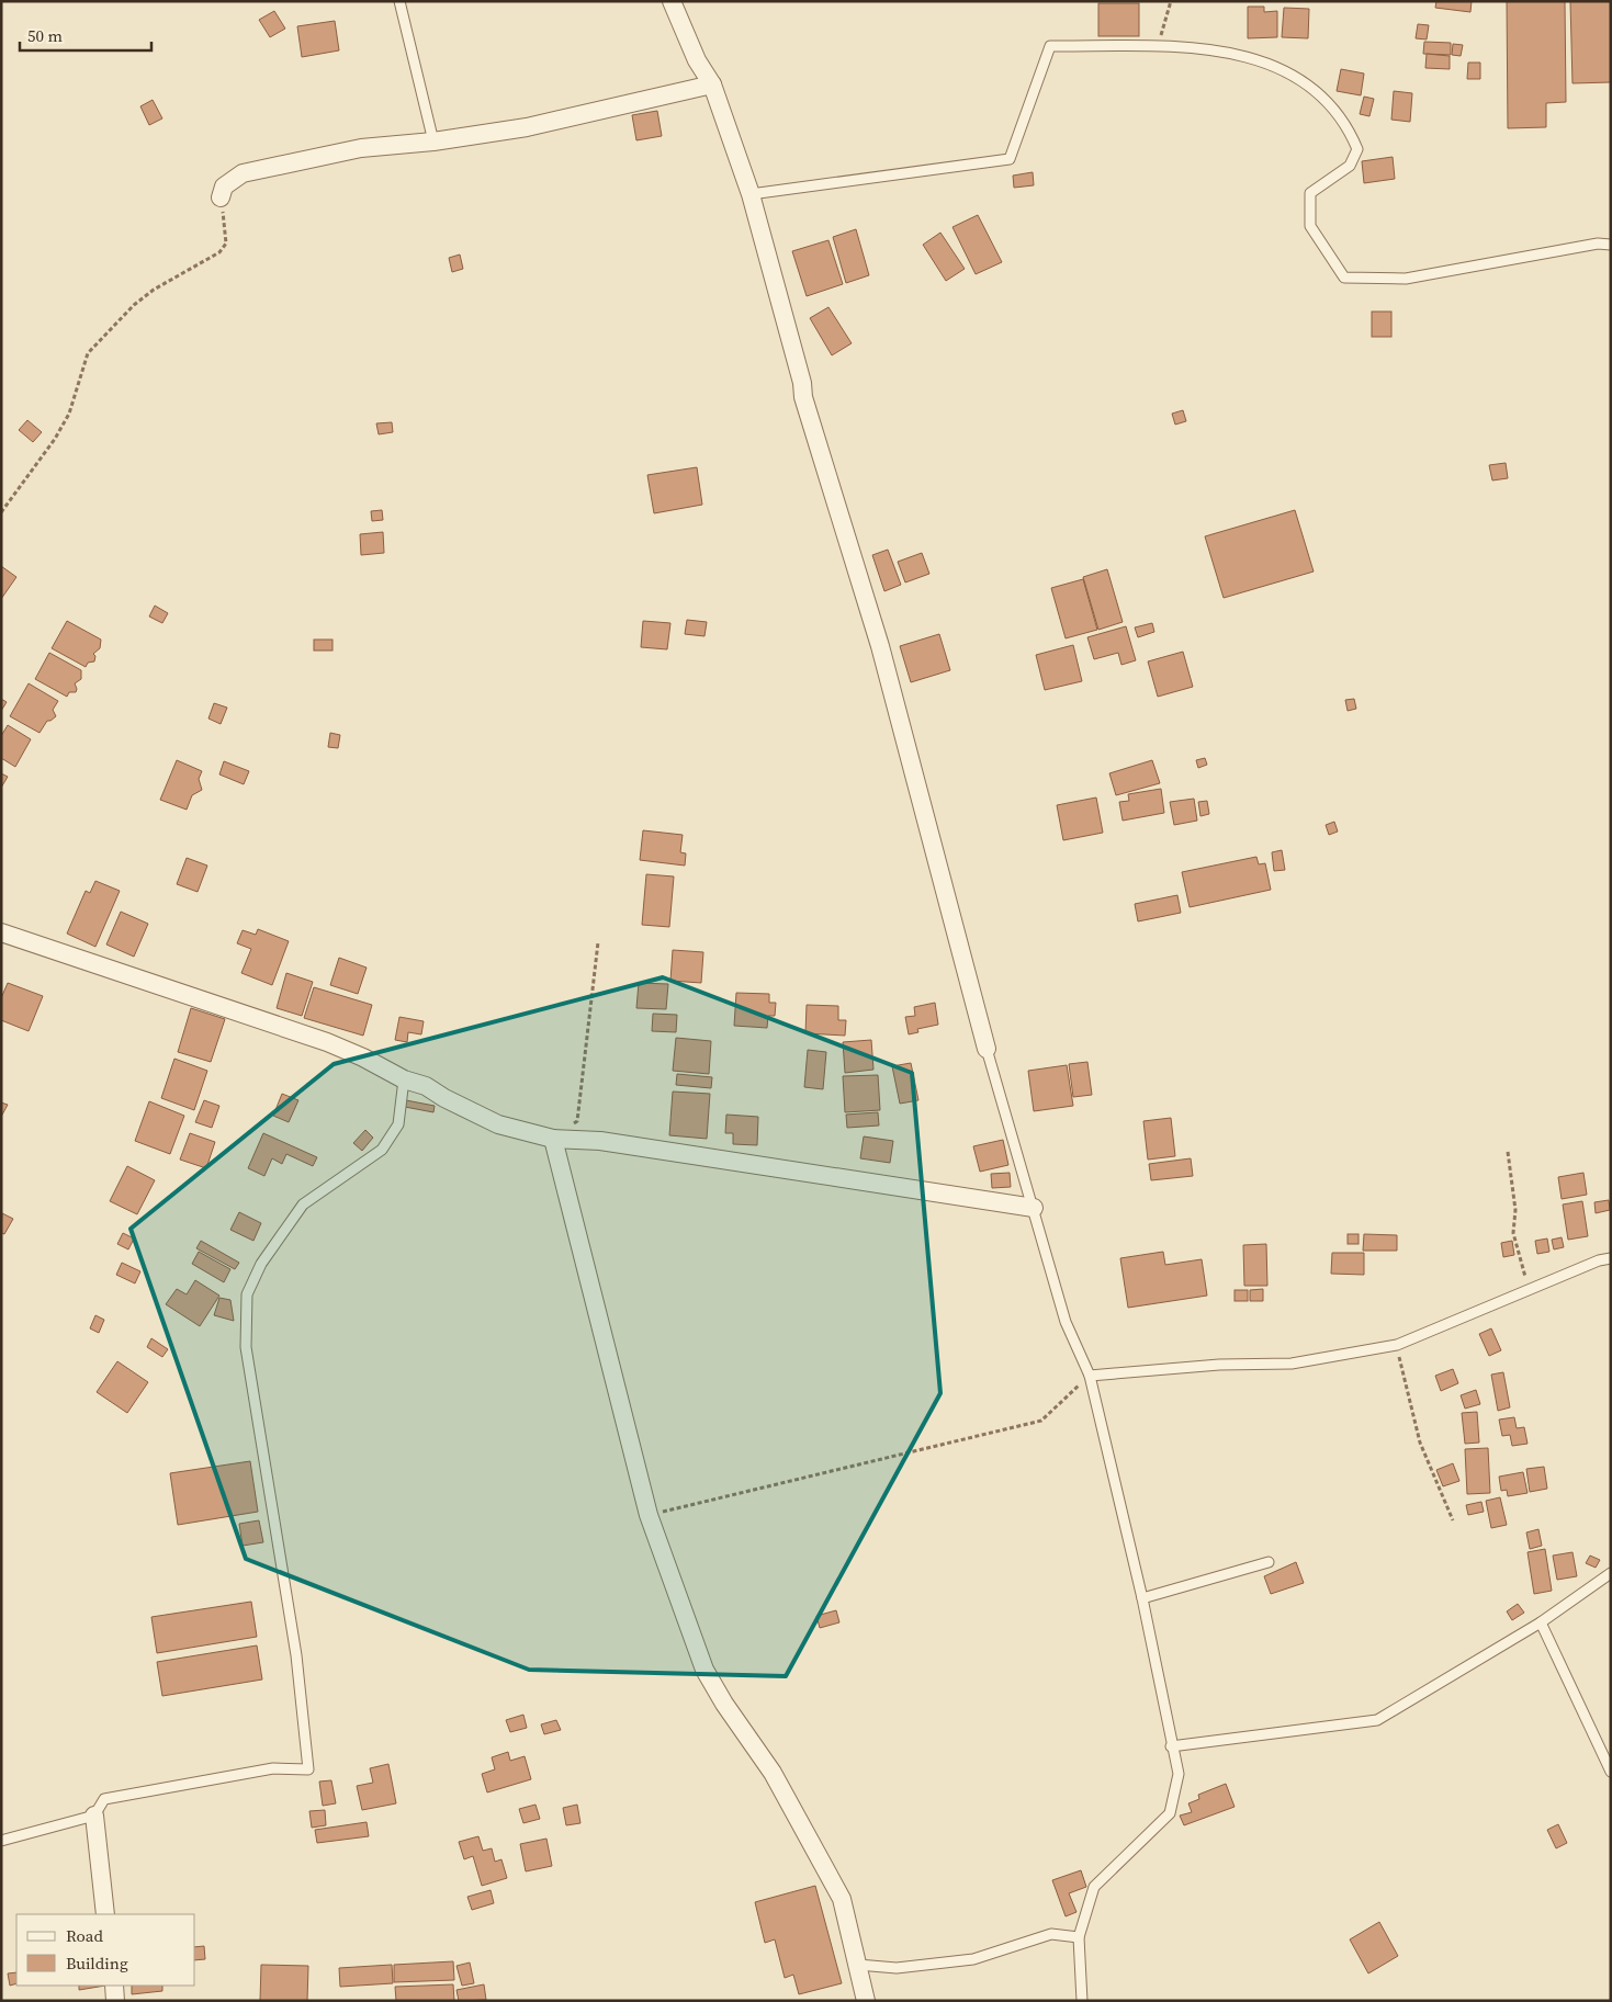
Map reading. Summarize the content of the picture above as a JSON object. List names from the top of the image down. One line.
{"legend":["Road","Building"],"scale_bar":"50 m"}
